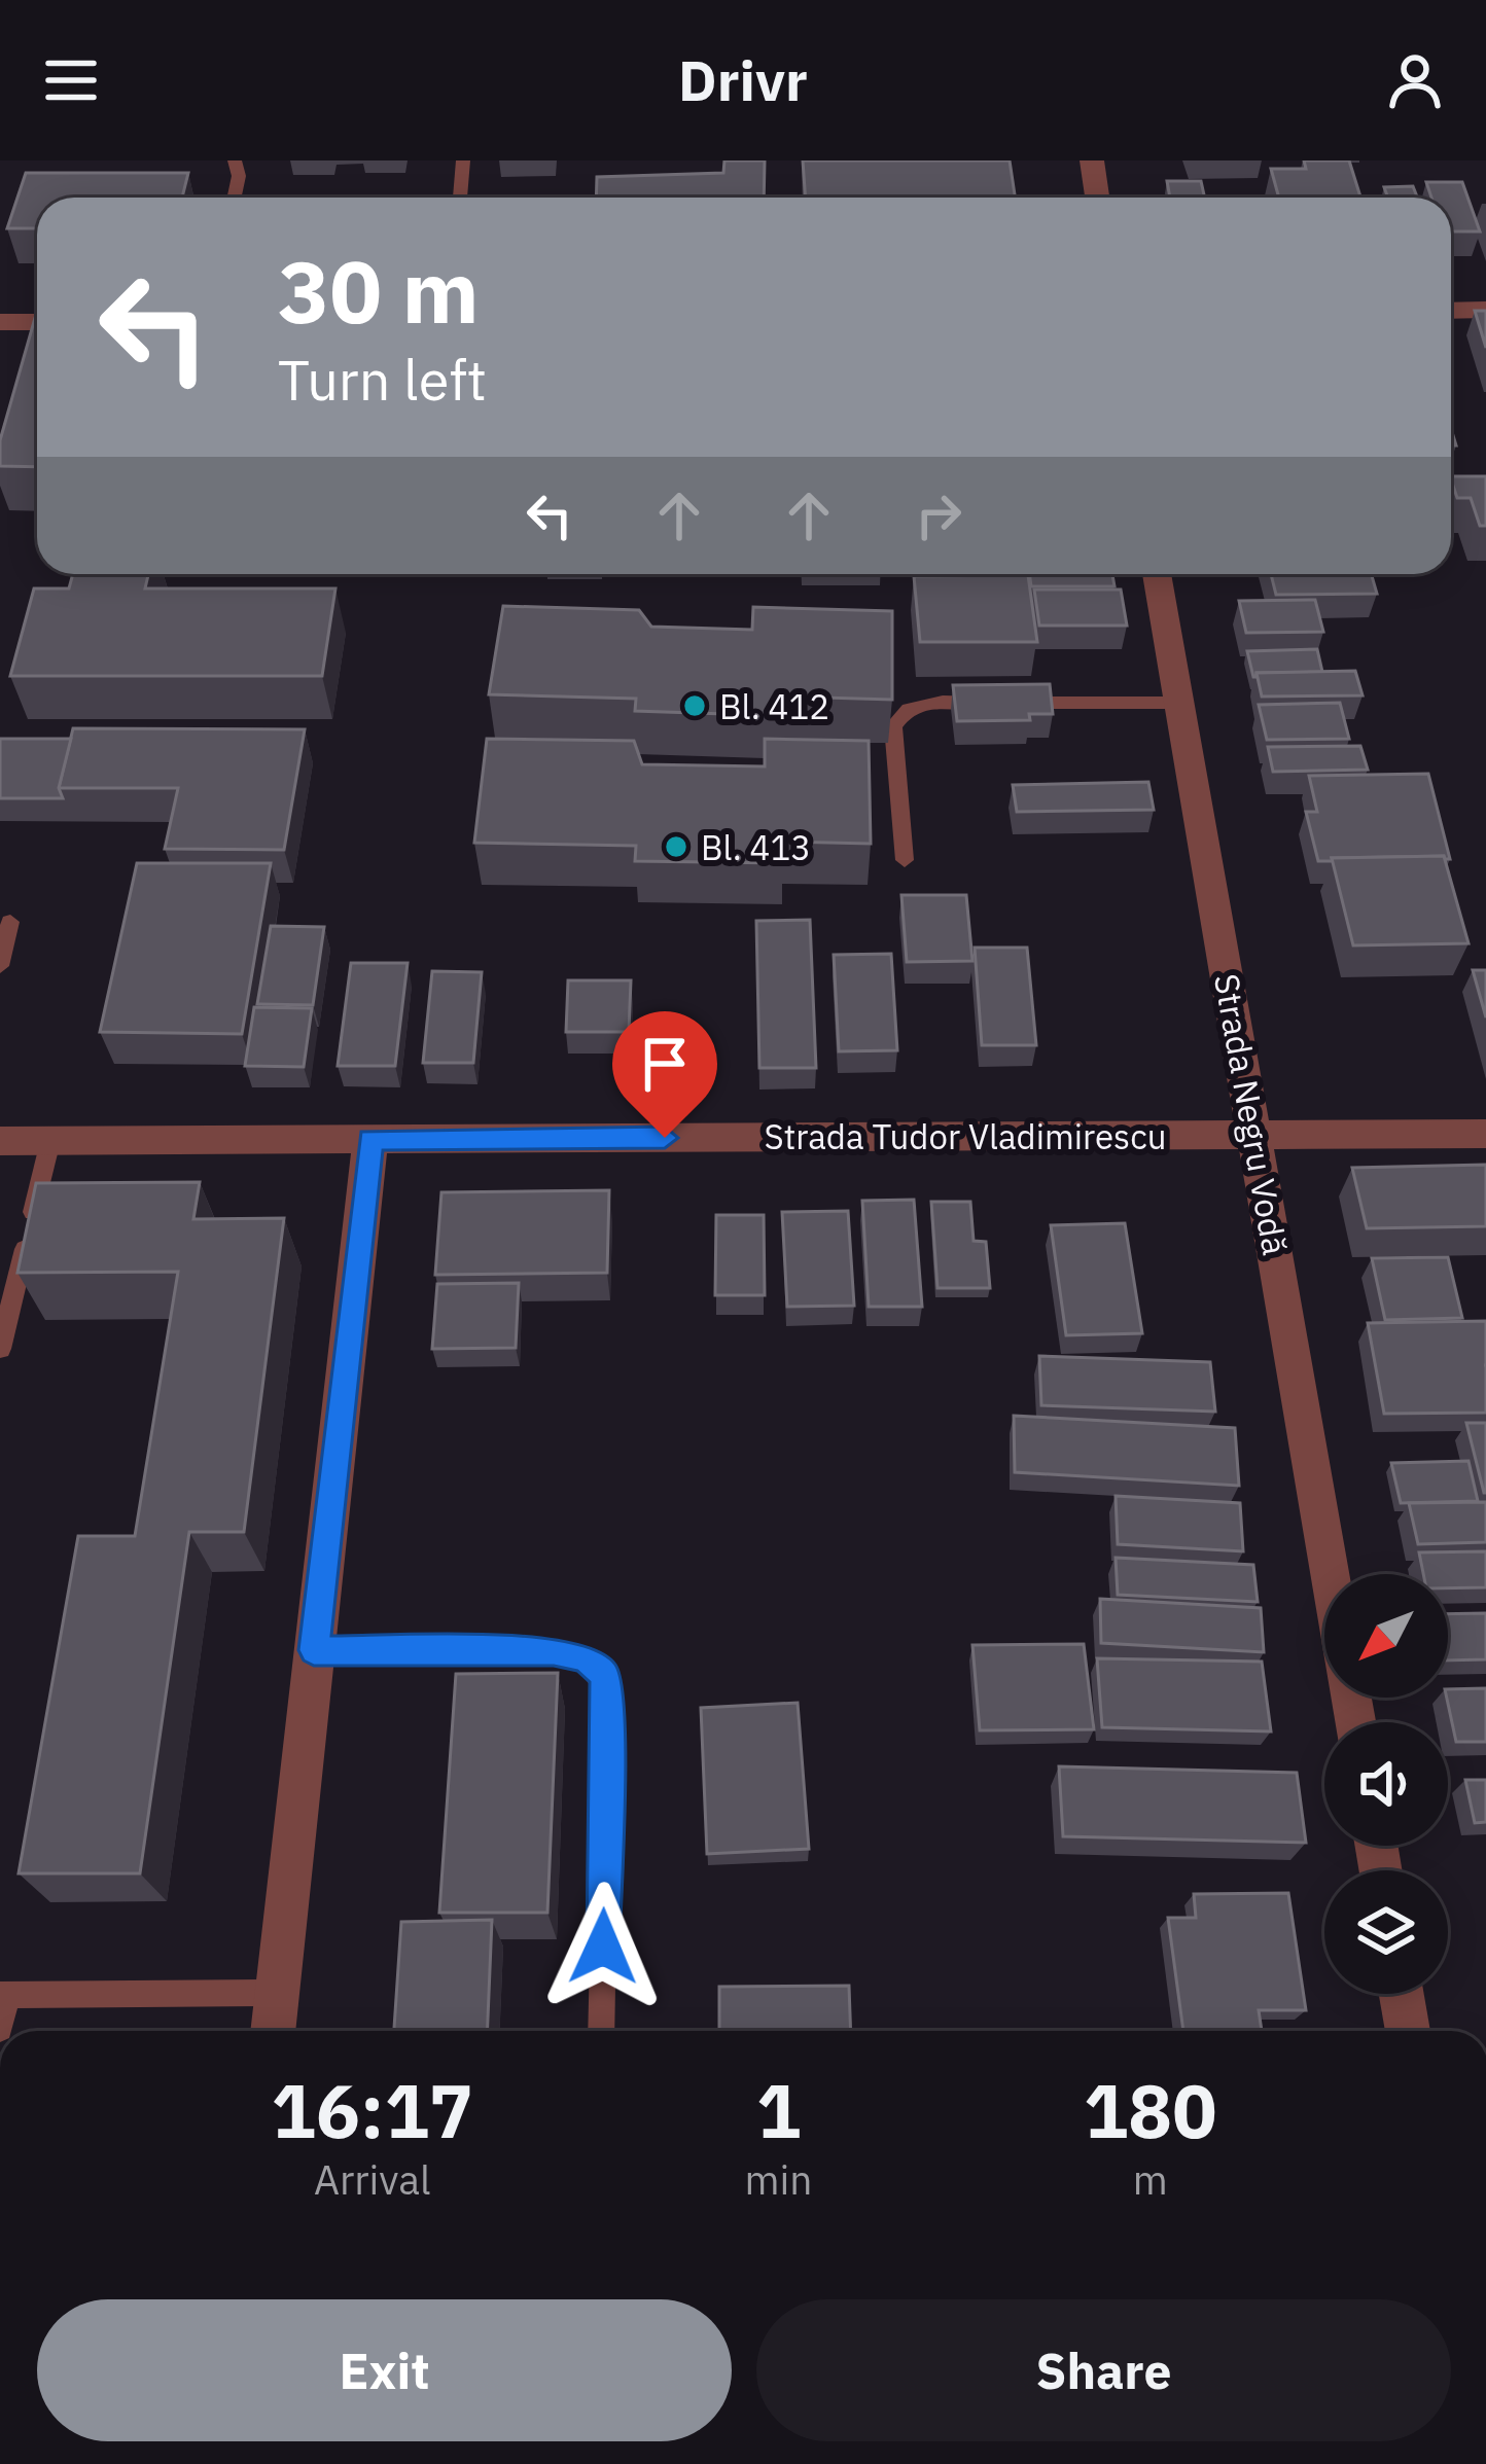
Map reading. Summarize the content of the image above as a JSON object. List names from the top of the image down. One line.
{"streets":{"street":["Strada Negru Vodă","Strada Tudor Vladimirescu"]},"crossings":[["Strada Negru Vodă","Strada Tudor Vladimirescu"]],"places":["Bl. 412","Bl. 413"],"north":"bottom left","page":{"header":"Drivr","turn":["30 m","Turn left"],"eta":["16:17","Arrival","1","min","180","m"],"buttons":["Exit","Share"]}}
